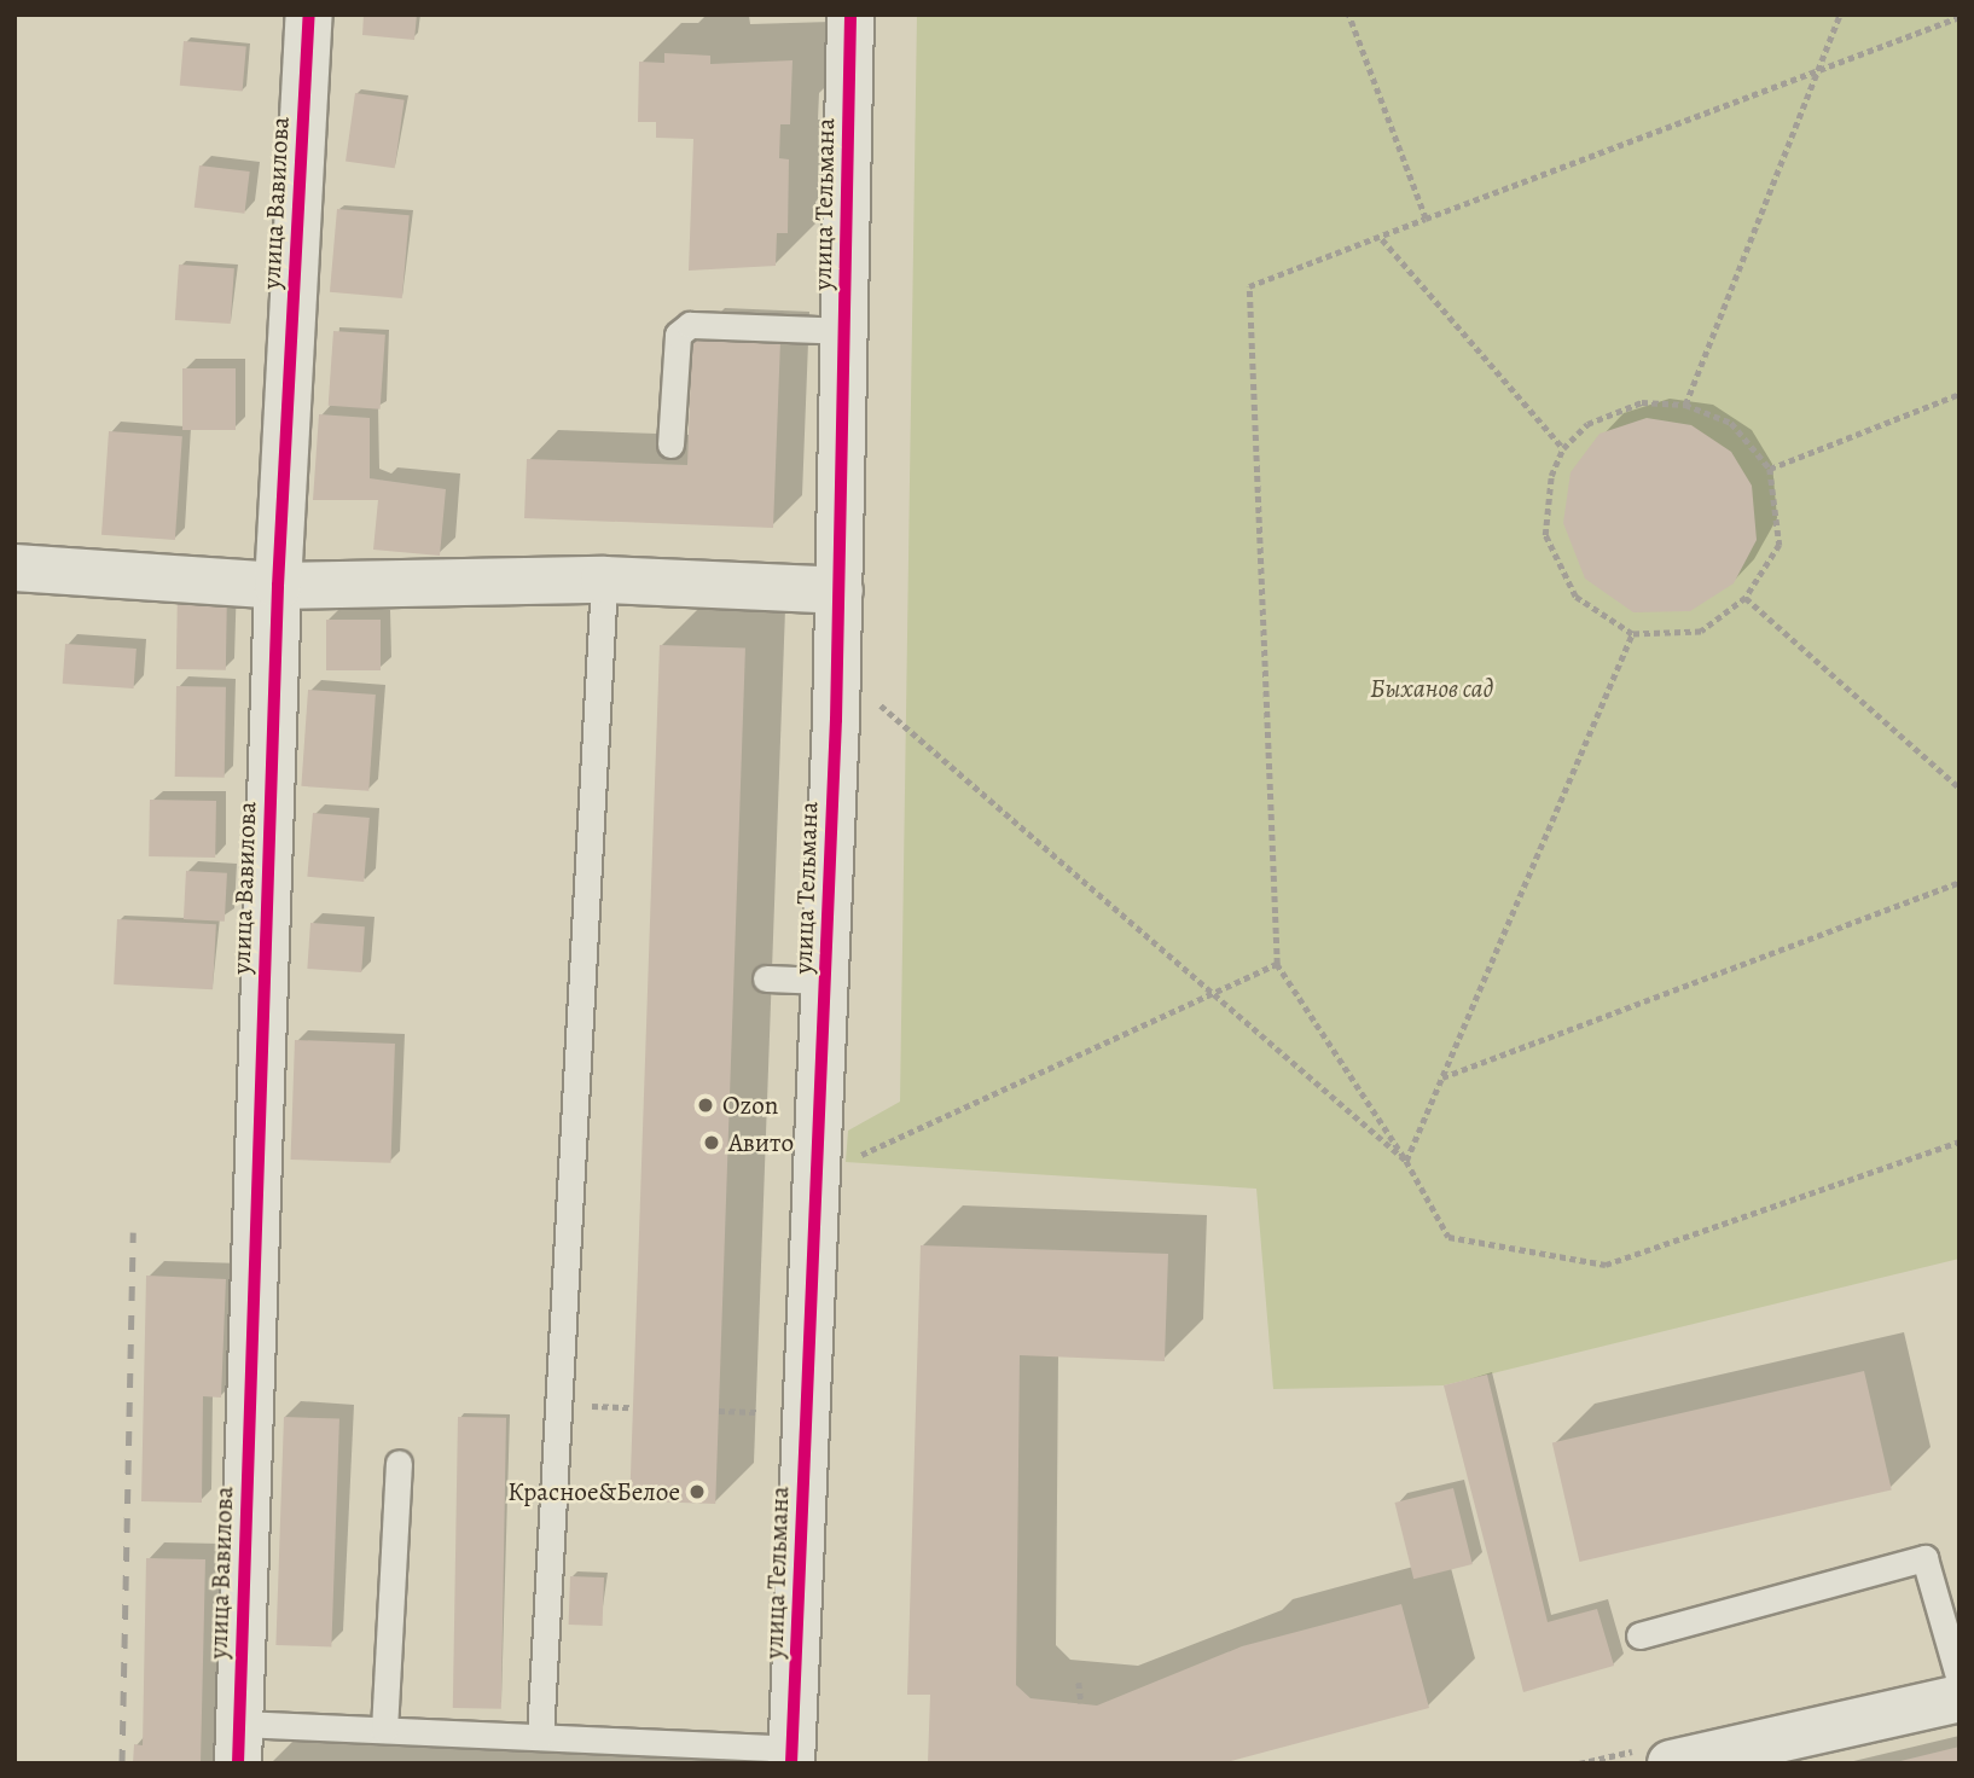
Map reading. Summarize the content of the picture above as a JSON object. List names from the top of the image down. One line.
{"streets":{"street":["улица Вавилова","улица Тельмана"]},"parks":["Быханов сад"],"places":["Ozon","Авито","Красное&Белое"]}
